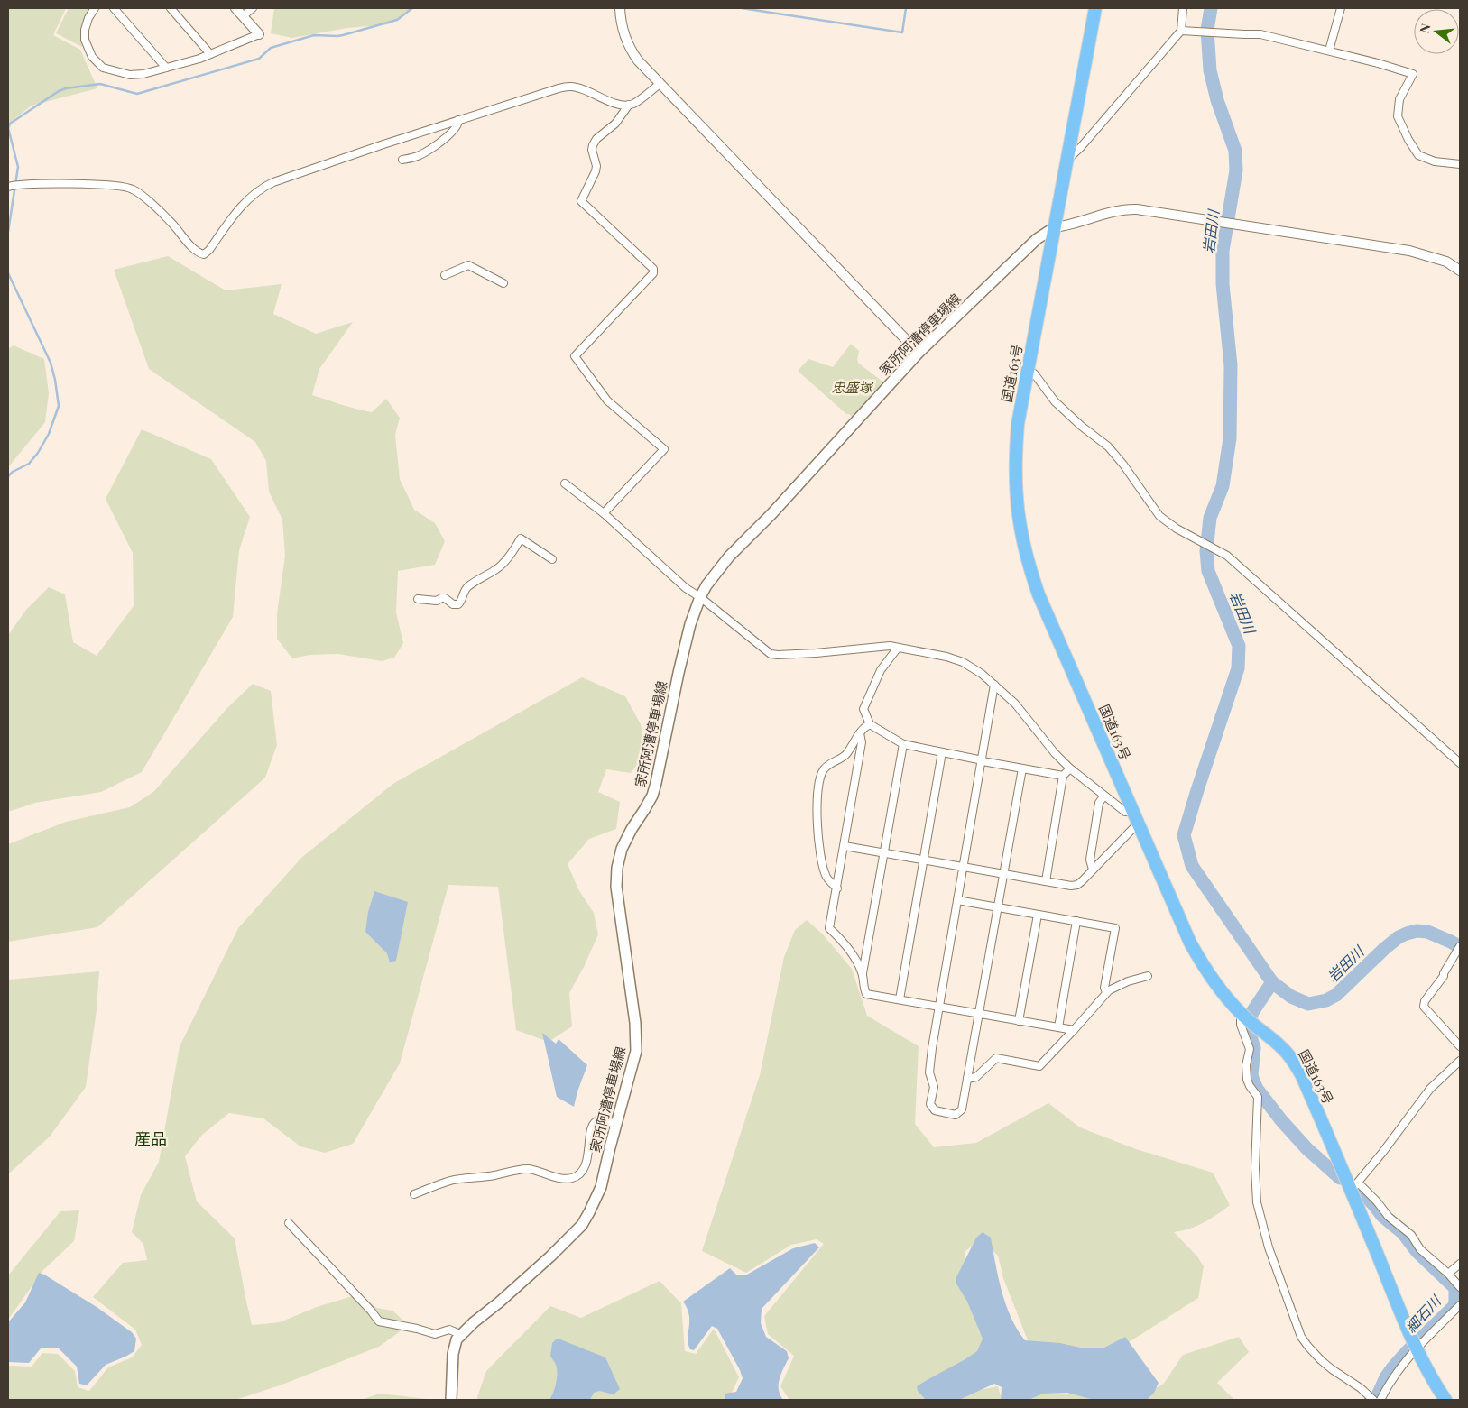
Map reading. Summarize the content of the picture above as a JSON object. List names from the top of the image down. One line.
{"streets":{"highway":["国道163号"],"main road":["家所阿漕停車場線"]},"crossings":[["家所阿漕停車場線","国道163号"]],"districts":["産品"],"water":["岩田川","細石川"],"parks":["忠盛塚"],"north":"left"}
